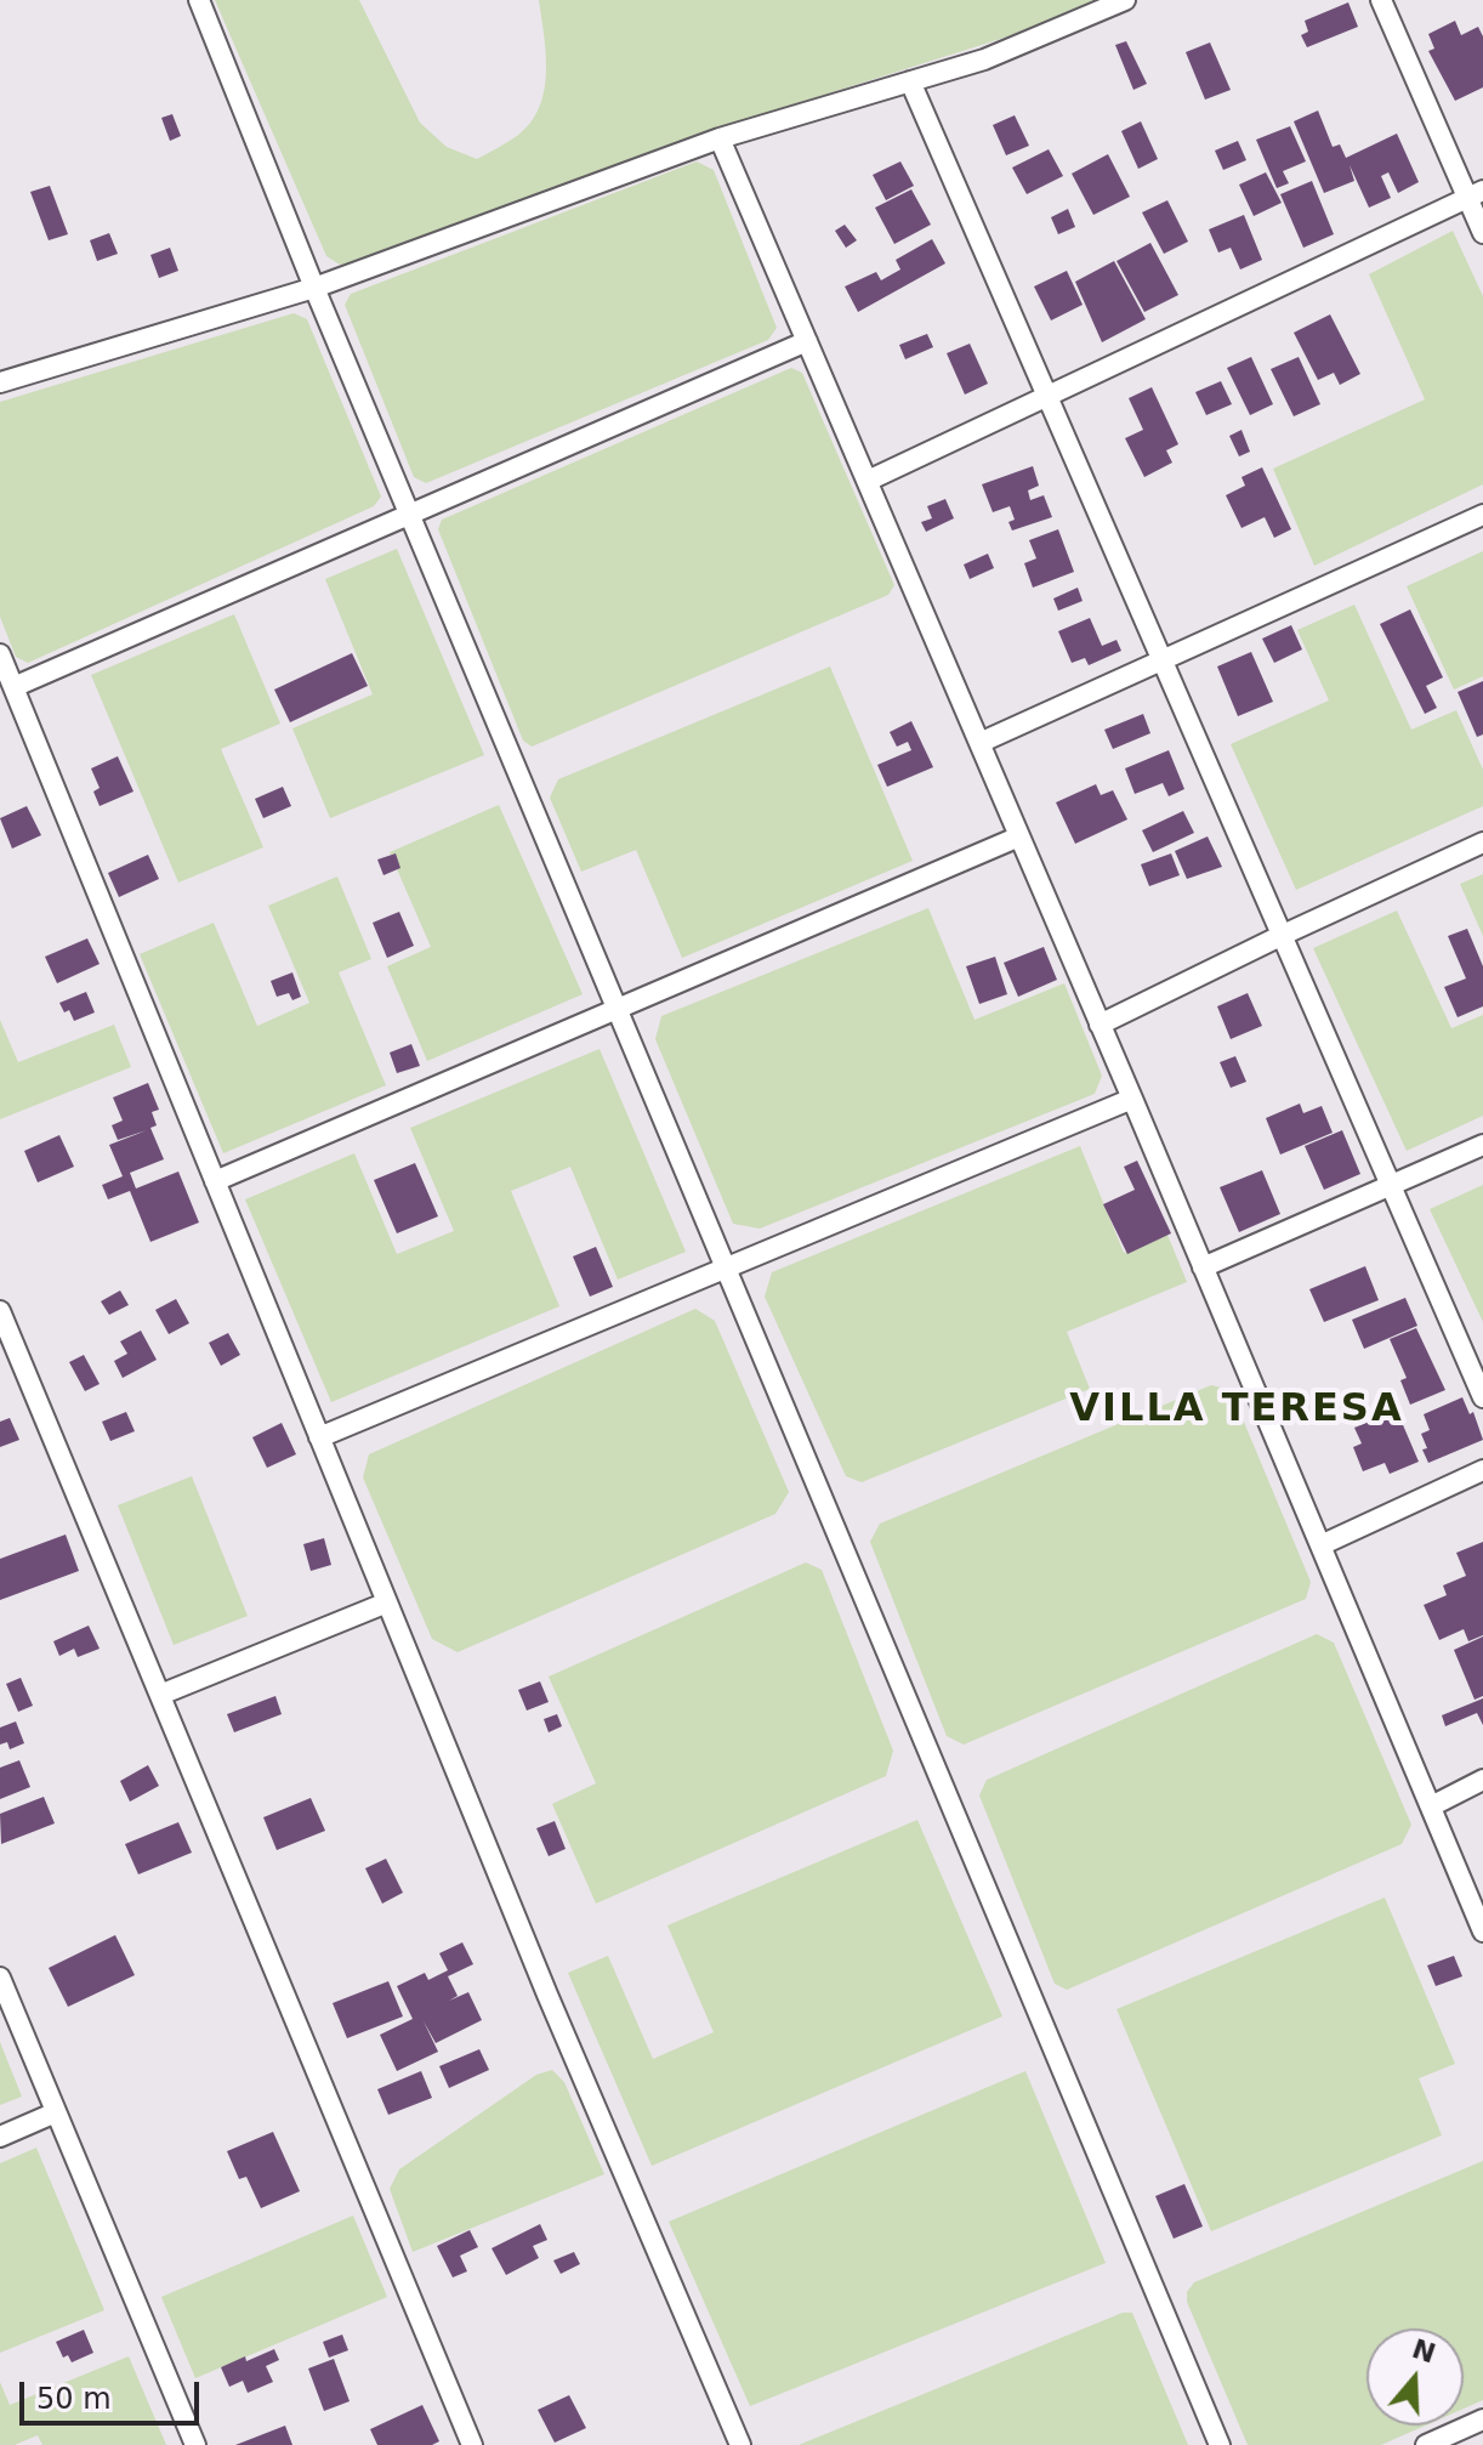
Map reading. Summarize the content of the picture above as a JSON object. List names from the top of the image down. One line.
{"districts":["VILLA TERESA"],"scale_bar":"50 m","north":"top"}
